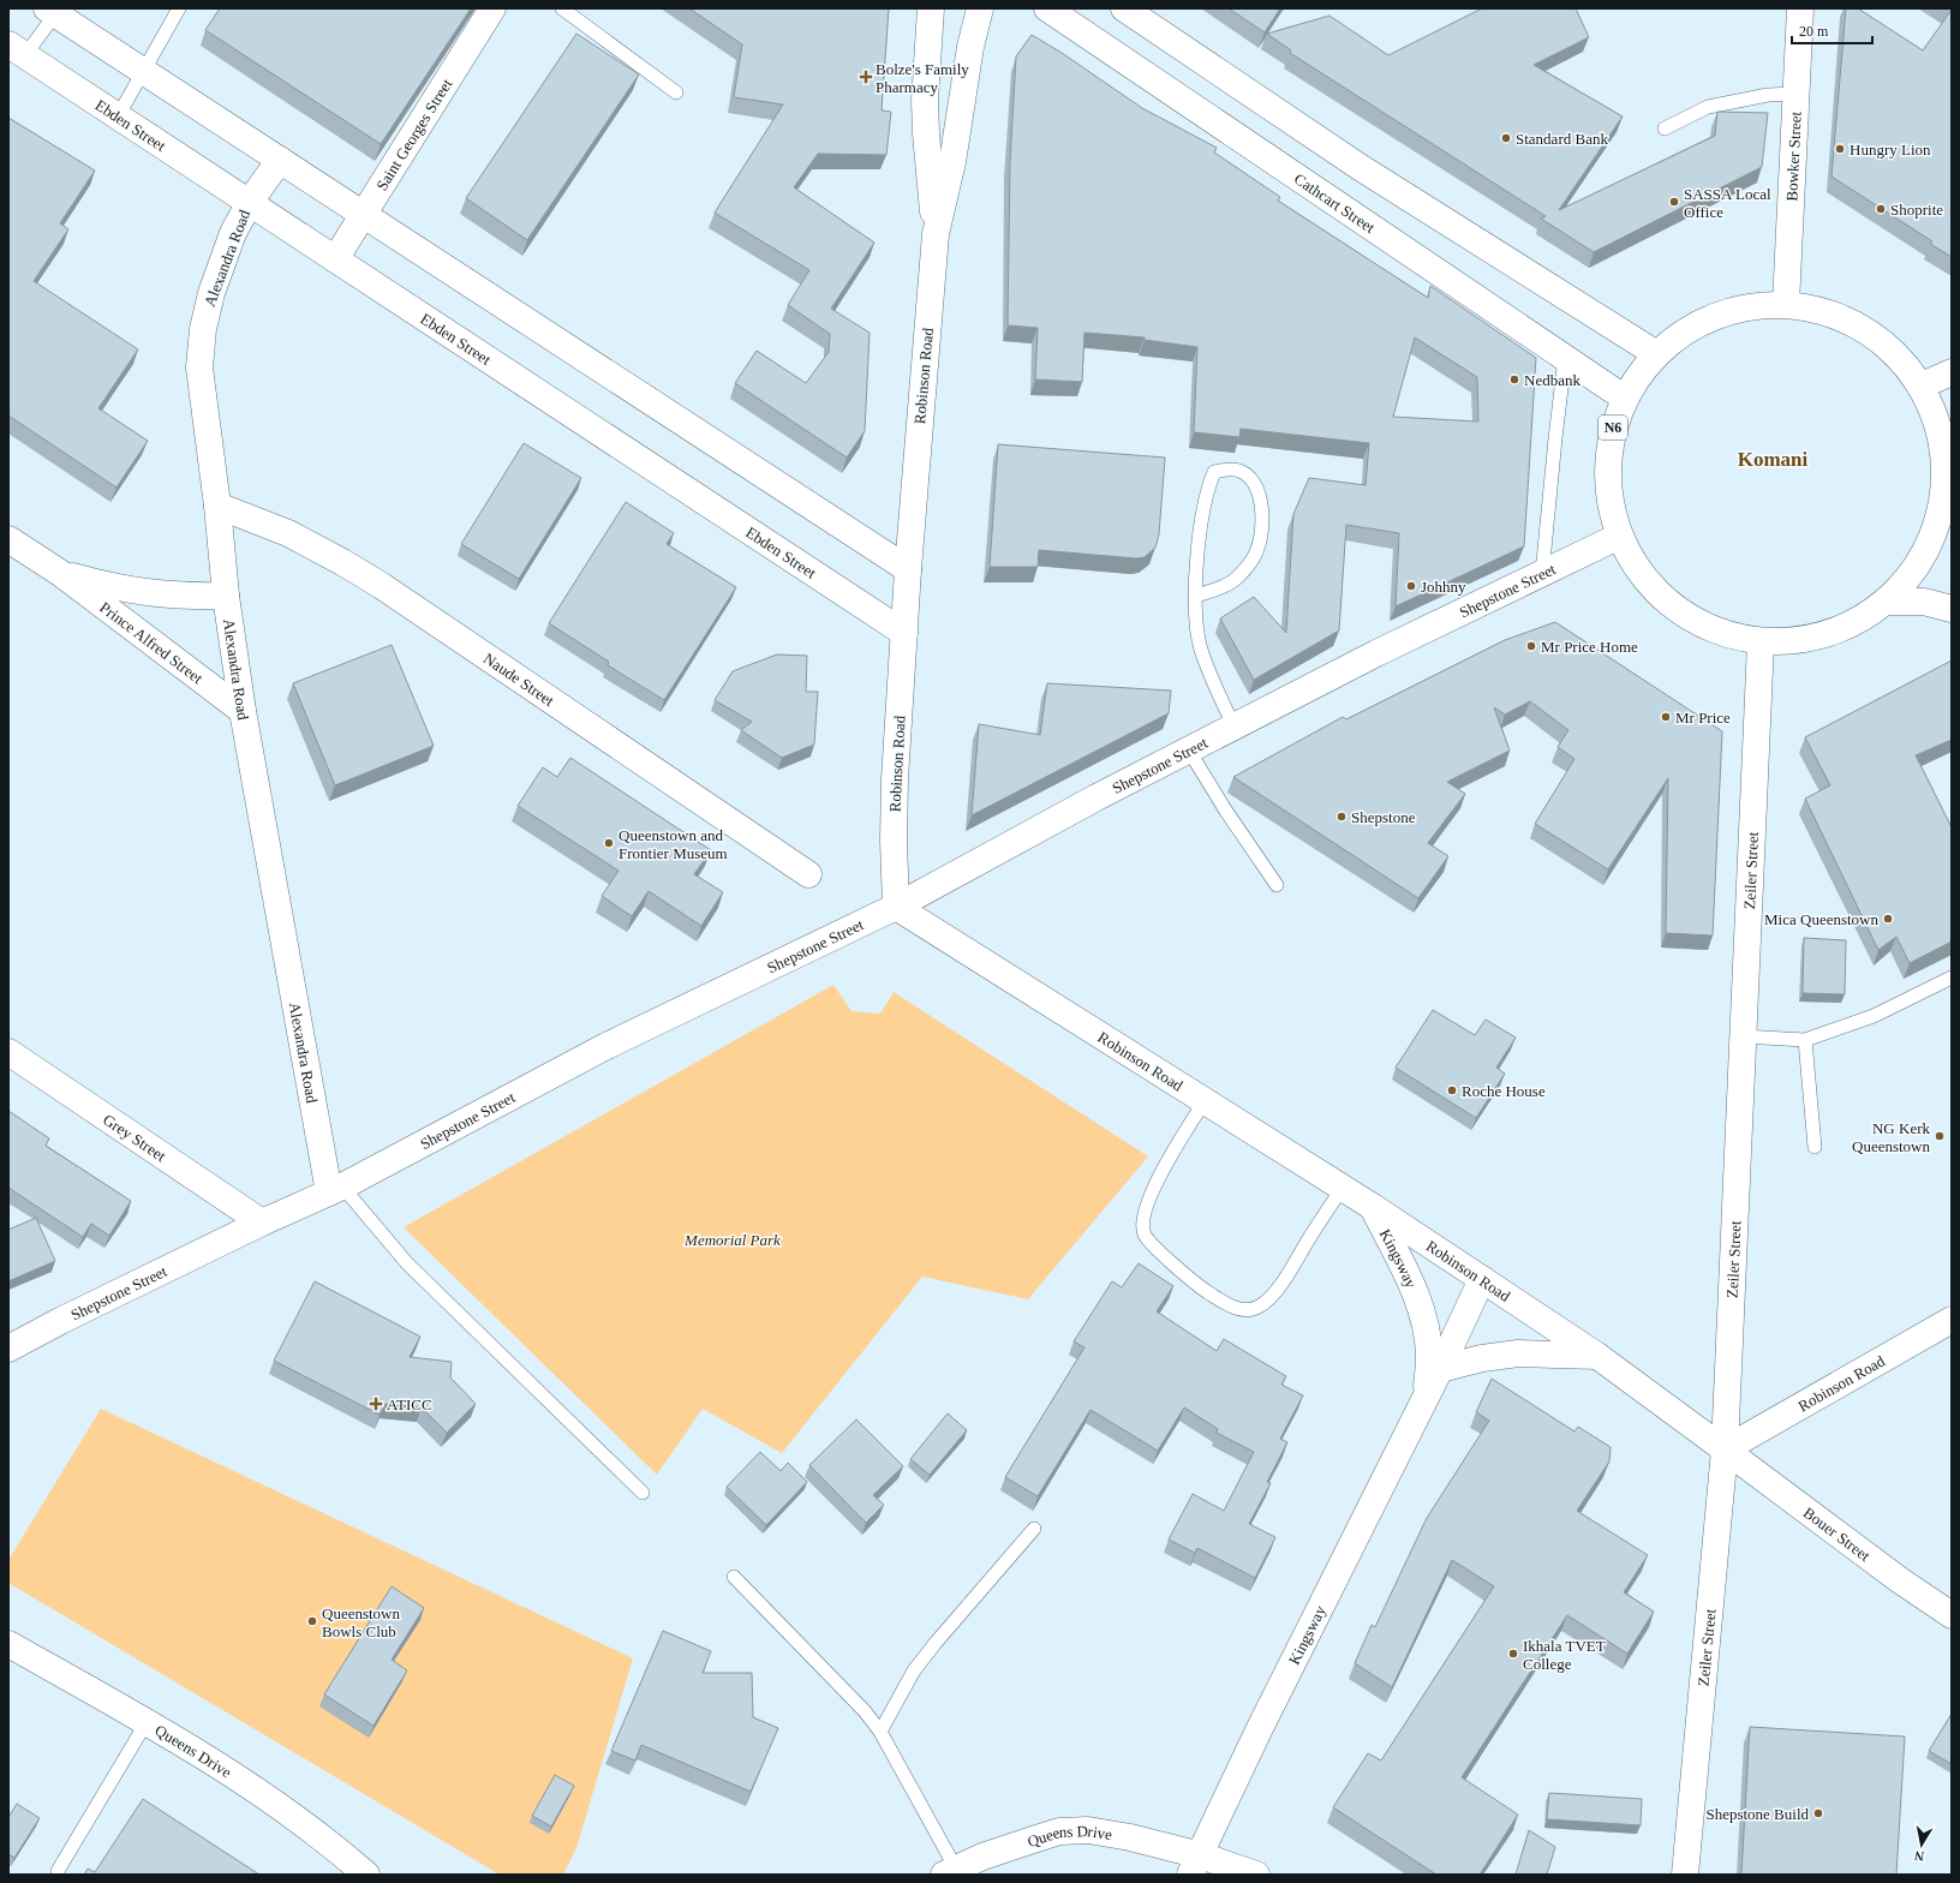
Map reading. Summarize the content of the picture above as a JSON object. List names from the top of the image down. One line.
{"streets":{"main road":["Ebden Street","Saint Georges Street","Bowker Street","Cathcart Street","Alexandra Road","Robinson Road","N6","Shepstone Street","Prince Alfred Street","Naude Street","Zeiler Street","Grey Street","Kingsway","Bouer Street","Queens Drive"]},"crossings":[["Ebden Street","Saint Georges Street"],["Ebden Street","Alexandra Road"],["Ebden Street","Robinson Road"],["Bowker Street","N6"],["Cathcart Street","N6"],["Alexandra Road","Shepstone Street"],["Alexandra Road","Prince Alfred Street"],["Alexandra Road","Naude Street"],["Robinson Road","Shepstone Street"],["Robinson Road","Zeiler Street"],["Robinson Road","Kingsway"],["Robinson Road","Bouer Street"],["N6","Shepstone Street"],["N6","Zeiler Street"],["Shepstone Street","Grey Street"],["Zeiler Street","Bouer Street"],["Kingsway","Queens Drive"]],"districts":["Komani"],"parks":["Memorial Park"],"places":{"health":["Bolze's Family Pharmacy","ATICC"],"other":["Standard Bank","Hungry Lion","SASSA Local Office","Shoprite","Nedbank","Johhny","Mr Price Home","Mr Price","Shepstone","Queenstown and Frontier Museum","Mica Queenstown","Roche House","NG Kerk Queenstown","Queenstown Bowls Club","Ikhala TVET College","Shepstone Build"]},"scale_bar":"20 m","north":"bottom"}
